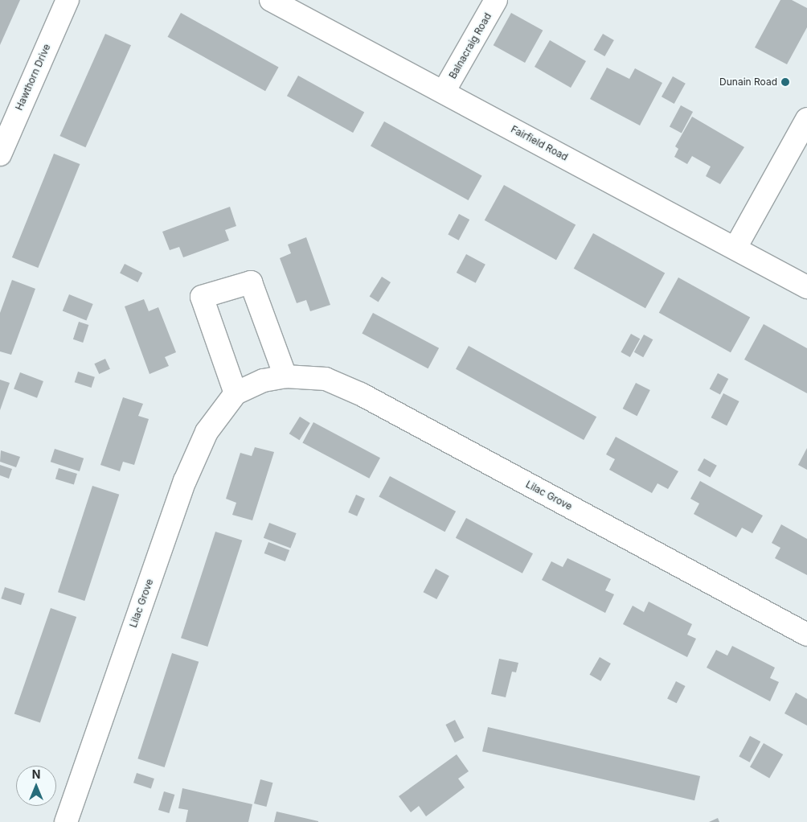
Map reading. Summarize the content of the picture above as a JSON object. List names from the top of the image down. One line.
{"streets":{"street":["Balnacraig Road","Hawthorn Drive","Fairfield Road","Lilac Grove"]},"crossings":[["Balnacraig Road","Fairfield Road"]],"places":["Dunain Road"],"north":"top"}
